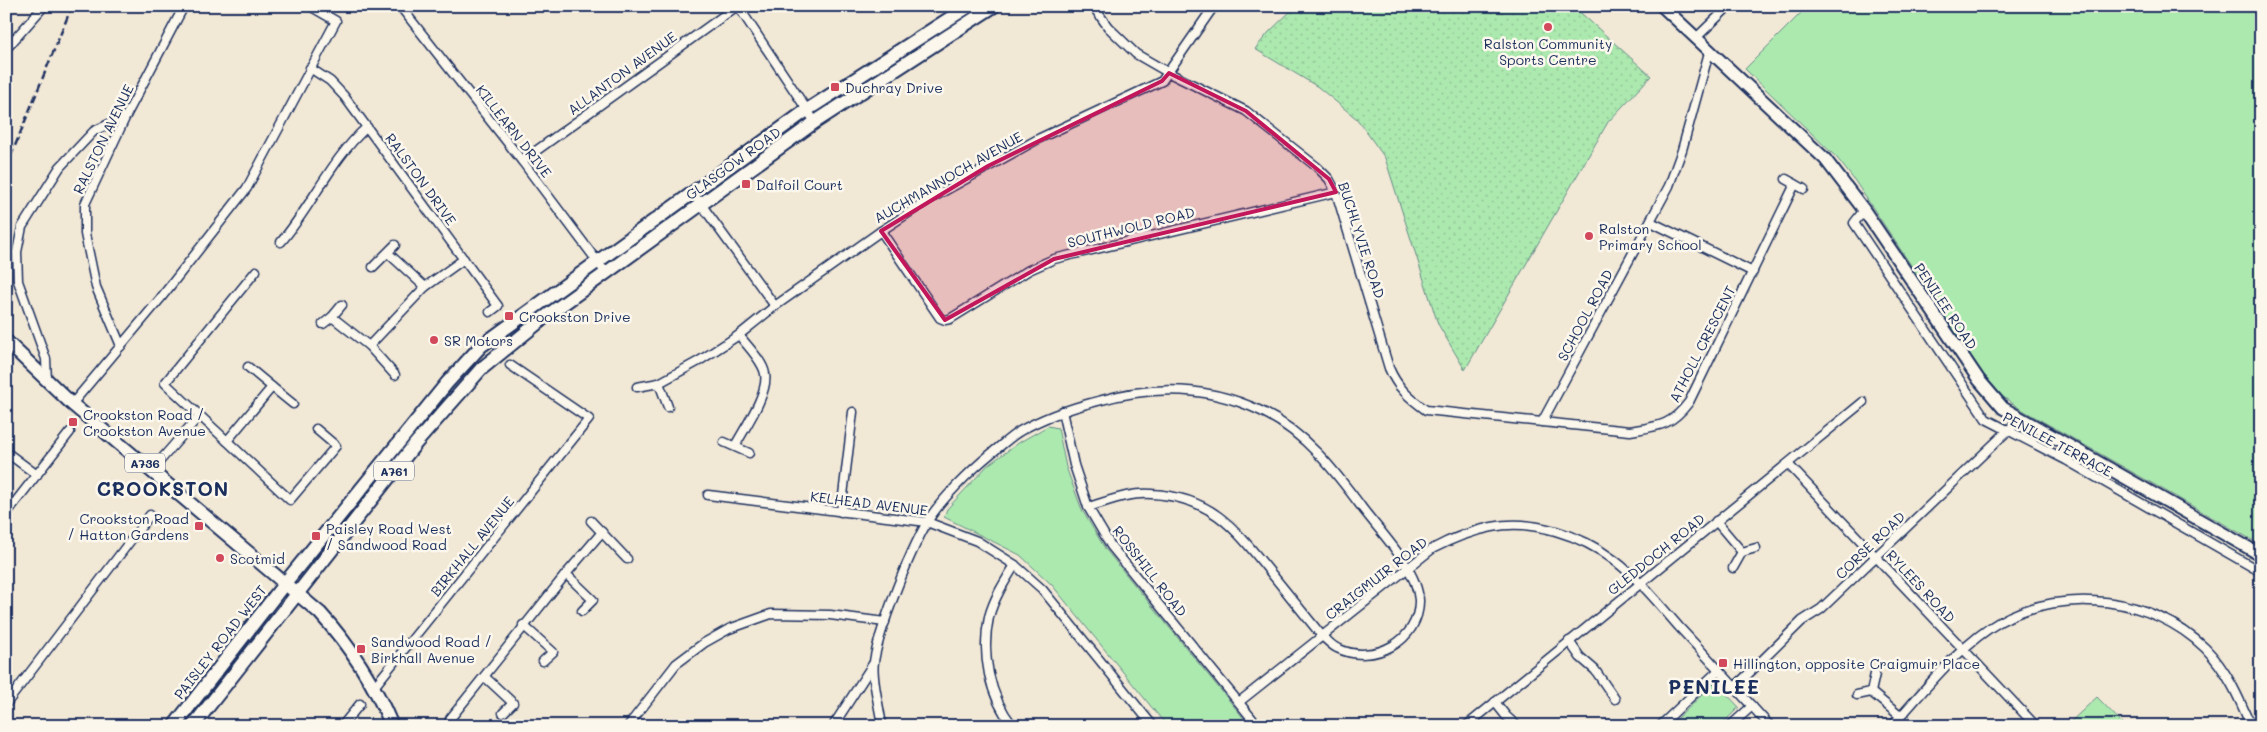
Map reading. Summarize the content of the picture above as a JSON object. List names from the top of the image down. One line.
{"streets":{"main road":["GLASGOW ROAD","A736","A761","PAISLEY ROAD WEST"],"street":["ALLANTON AVENUE","KILLEARN DRIVE","RALSTON AVENUE","AUCHMANNOCH AVENUE","RALSTON DRIVE","SOUTHWOLD ROAD","BUCHLYVIE ROAD","PENILEE ROAD","SCHOOL ROAD","ATHOLL CRESCENT","PENILEE TERRACE","KELHEAD AVENUE","CORSE ROAD","BIRKHALL AVENUE","GLEDDOCH ROAD","ROSSHILL ROAD","CRAIGMUIR ROAD","RYLEES ROAD"]},"crossings":[["ALLANTON AVENUE","KILLEARN DRIVE"],["KILLEARN DRIVE","GLASGOW ROAD"],["GLASGOW ROAD","A761"],["GLASGOW ROAD","PAISLEY ROAD WEST"],["AUCHMANNOCH AVENUE","SOUTHWOLD ROAD"],["AUCHMANNOCH AVENUE","BUCHLYVIE ROAD"],["SOUTHWOLD ROAD","BUCHLYVIE ROAD"],["BUCHLYVIE ROAD","SCHOOL ROAD"],["BUCHLYVIE ROAD","ATHOLL CRESCENT"],["PENILEE ROAD","SCHOOL ROAD"],["PENILEE ROAD","PENILEE TERRACE"],["PENILEE ROAD","CORSE ROAD"],["SCHOOL ROAD","ATHOLL CRESCENT"],["PENILEE TERRACE","CORSE ROAD"],["A736","A761"],["A736","BIRKHALL AVENUE"],["A736","PAISLEY ROAD WEST"],["CORSE ROAD","CRAIGMUIR ROAD"],["CORSE ROAD","RYLEES ROAD"],["GLEDDOCH ROAD","CRAIGMUIR ROAD"],["GLEDDOCH ROAD","RYLEES ROAD"],["ROSSHILL ROAD","CRAIGMUIR ROAD"]],"districts":["CROOKSTON","PENILEE"],"places":{"other":["Ralston Community Sports Centre","Ralston Primary School","SR Motors","Scotmid"],"transit":["Duchray Drive","Dalfoil Court","Crookston Drive","Crookston Road / Crookston Avenue","Crookston Road / Hatton Gardens","Paisley Road West / Sandwood Road","Sandwood Road / Birkhall Avenue","Hillington, opposite Craigmuir Place"]}}
